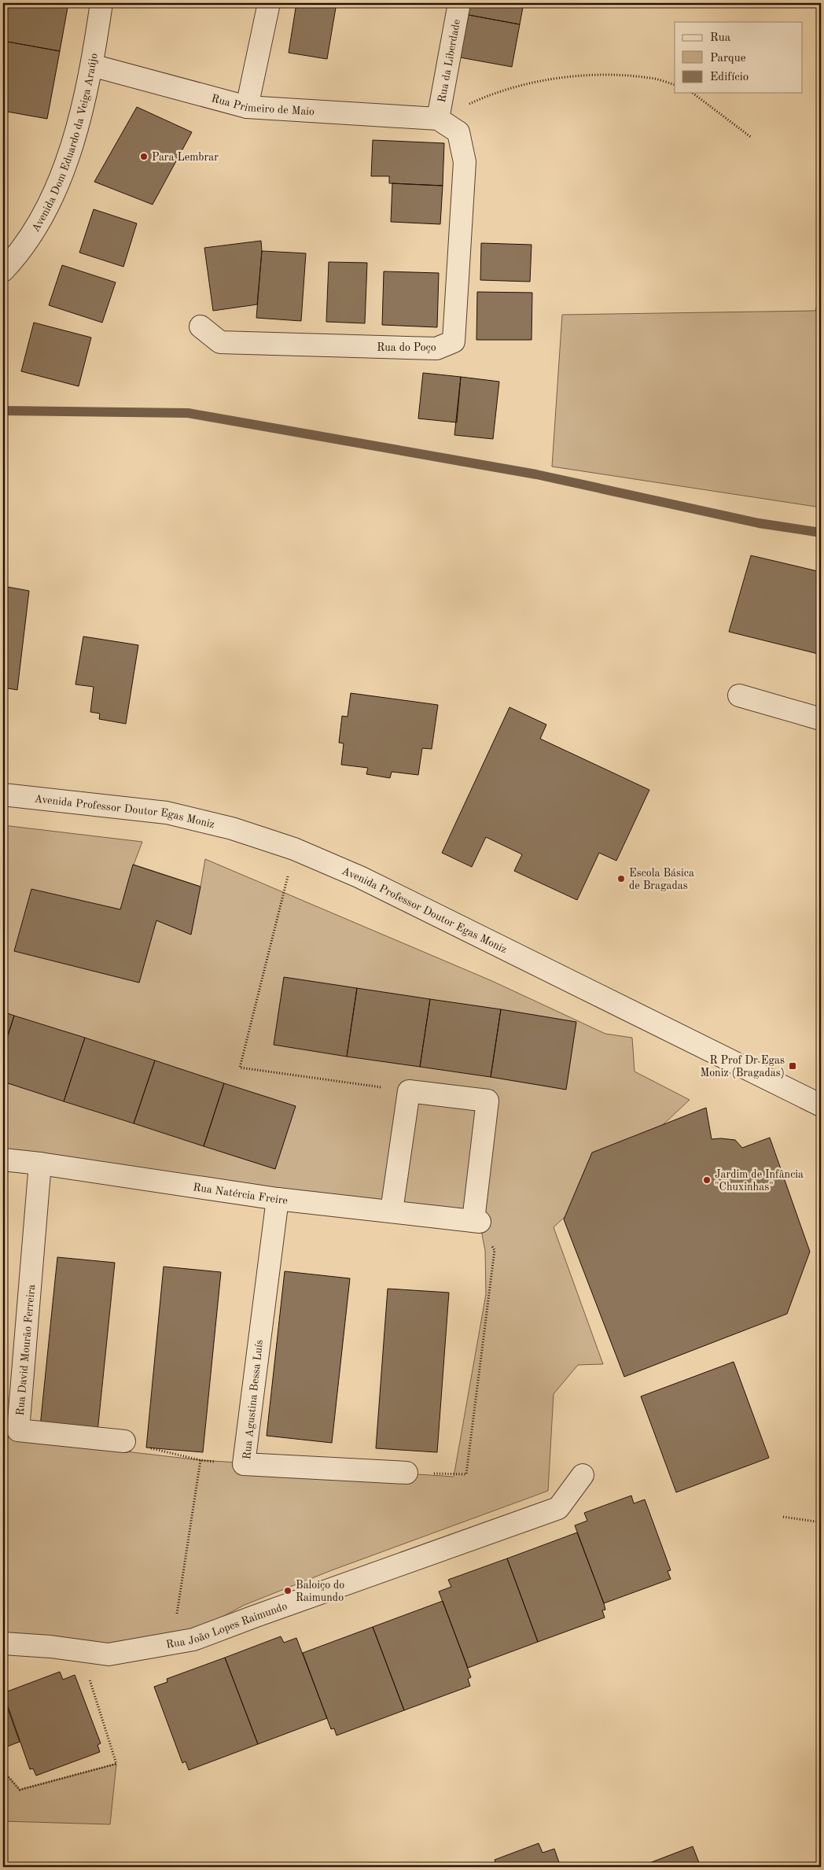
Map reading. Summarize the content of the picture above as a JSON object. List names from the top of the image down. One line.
{"streets":{"street":["Rua da Liberdade","Rua Primeiro de Maio","Avenida Dom Eduardo da Veiga Araújo","Rua do Poço","Avenida Professor Doutor Egas Moniz","Rua Natércia Freire","Rua David Mourão Ferreira","Rua Agustina Bessa Luís","Rua João Lopes Raimundo"]},"crossings":[["Rua da Liberdade","Rua Primeiro de Maio"],["Rua da Liberdade","Rua do Poço"],["Rua Primeiro de Maio","Avenida Dom Eduardo da Veiga Araújo"],["Rua Primeiro de Maio","Rua do Poço"],["Rua Natércia Freire","Rua David Mourão Ferreira"],["Rua Natércia Freire","Rua Agustina Bessa Luís"]],"places":{"other":["Para Lembrar","Escola Básica de Bragadas","Jardim de Infância \"Chuxinhas\"","Baloiço do Raimundo"],"transit":["R Prof Dr Egas Moniz (Bragadas)"]},"legend":["Rua","Parque","Edifício"]}
